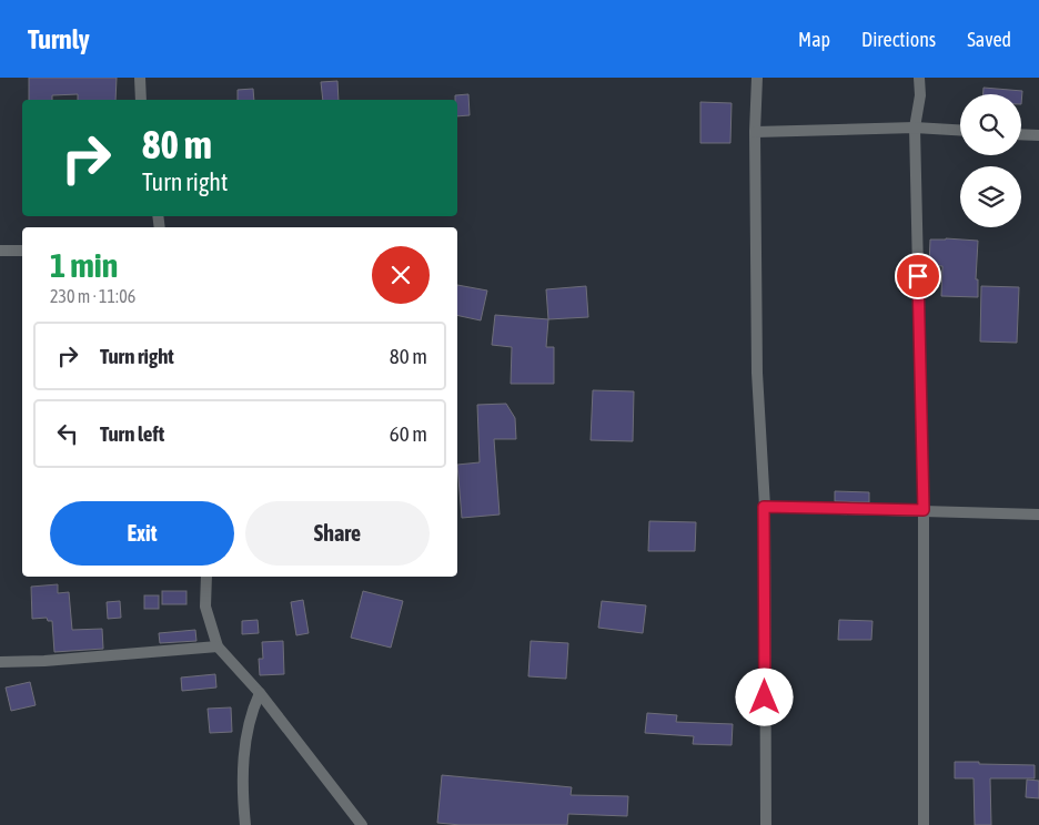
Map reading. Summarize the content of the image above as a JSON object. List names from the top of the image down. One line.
{"page":{"header":"Turnly","nav":["Map","Directions","Saved"],"turn":["80 m","Turn right"],"heading":["1 min","230 m · 11:06"],"list":[{"name":"Turn right","value":"80 m"},{"name":"Turn left","value":"60 m"}],"buttons":["Exit","Share"]}}
